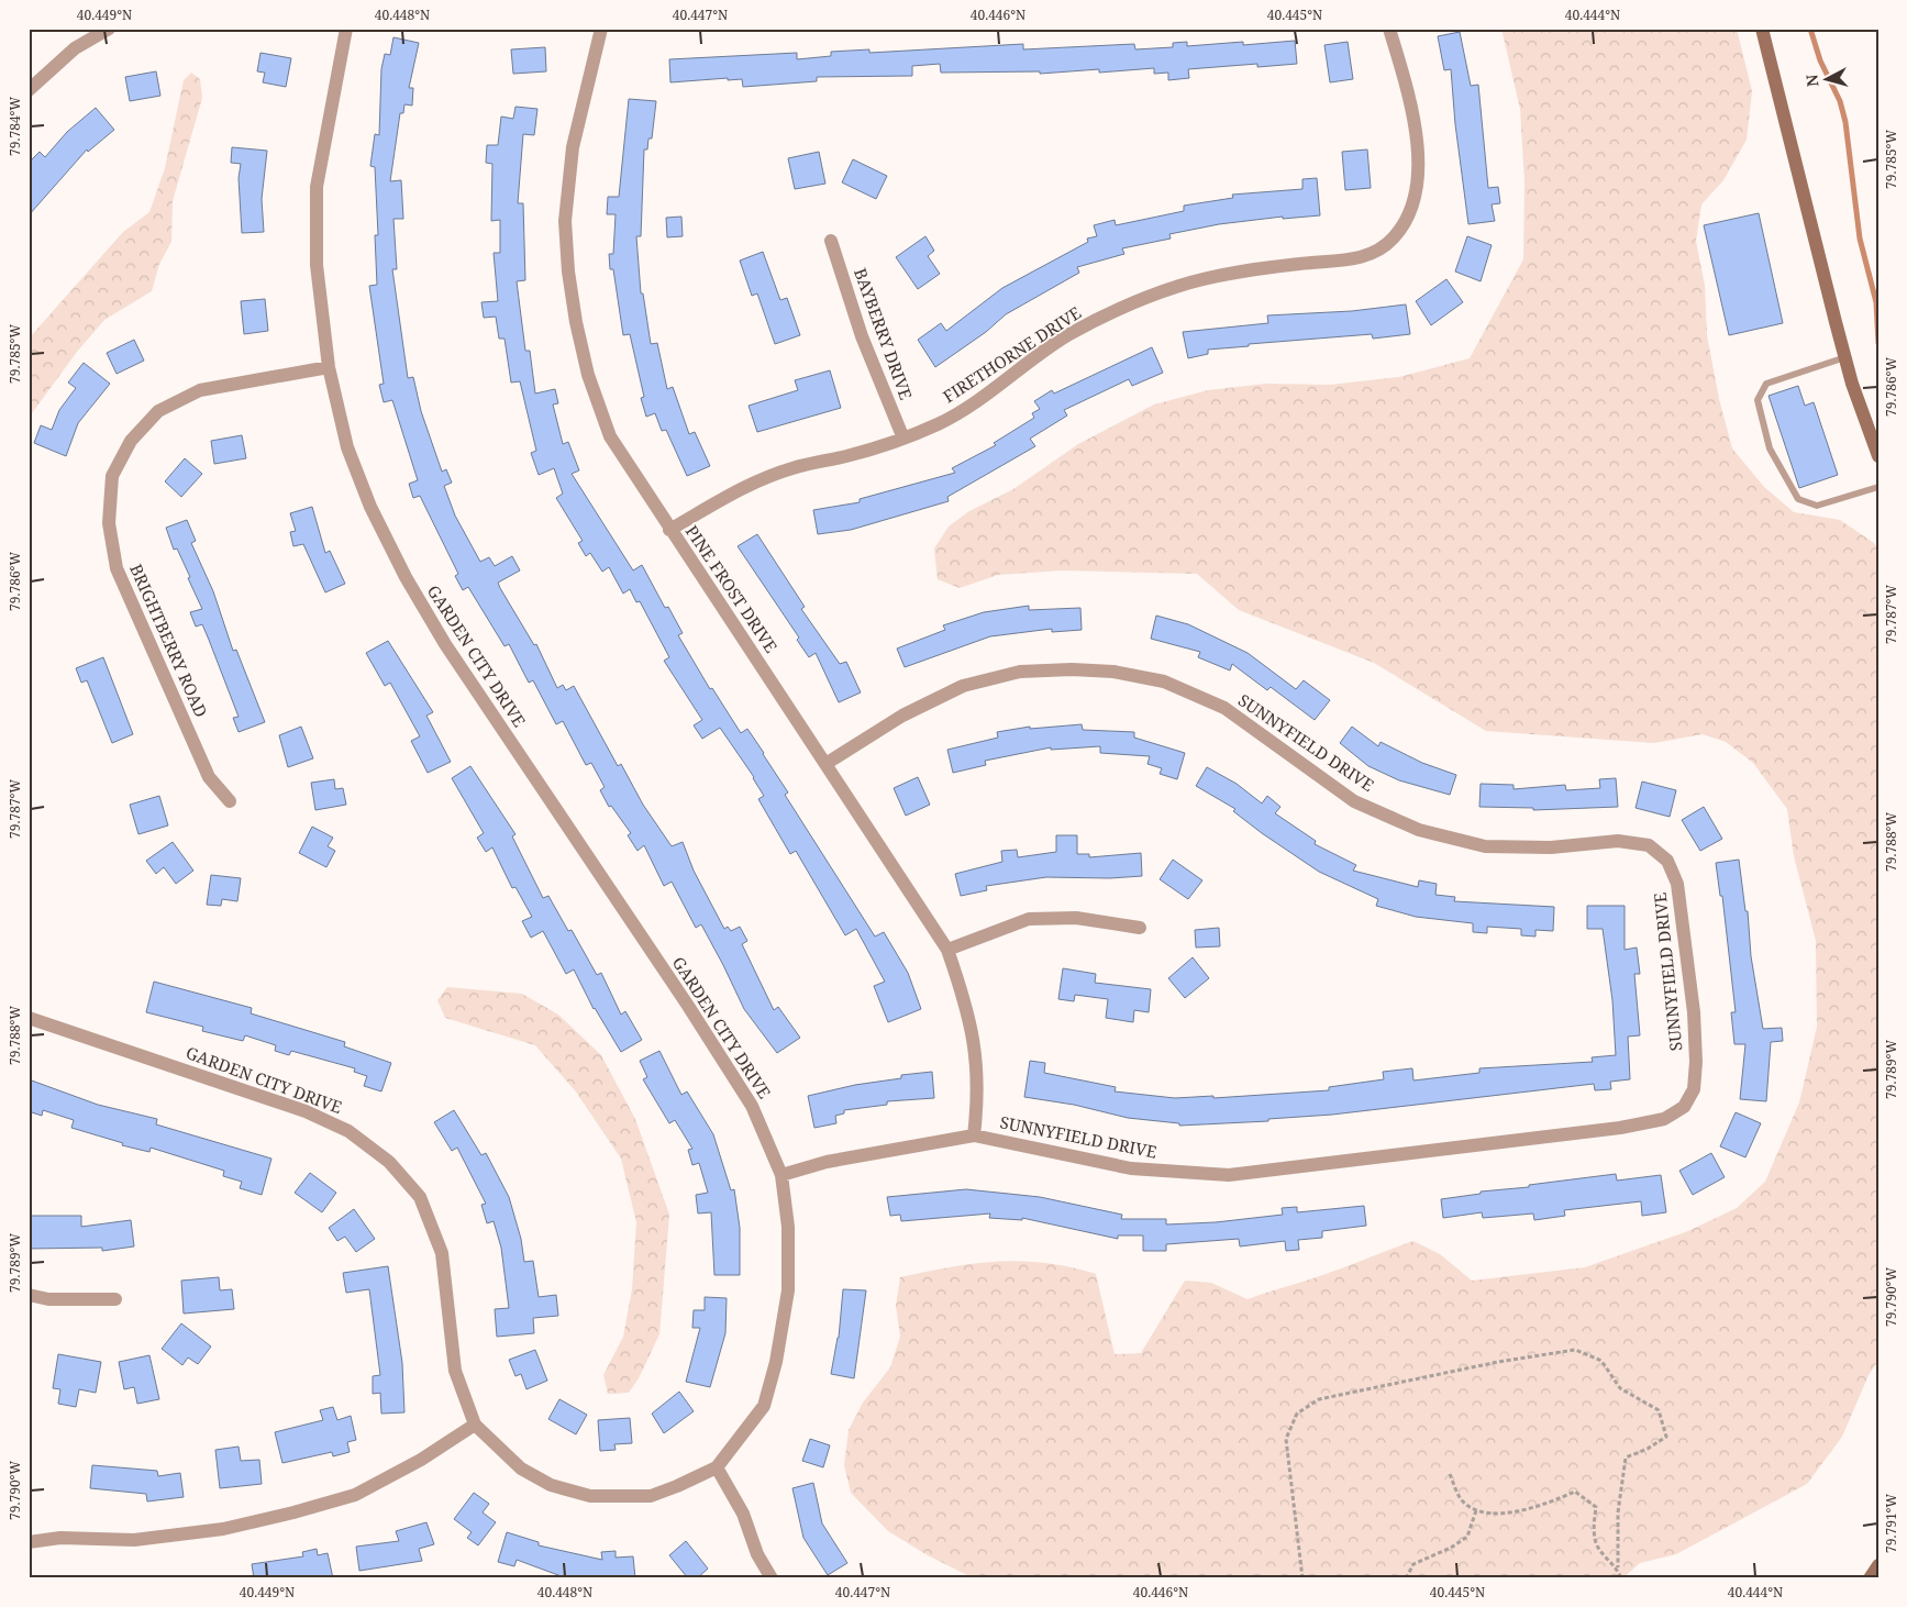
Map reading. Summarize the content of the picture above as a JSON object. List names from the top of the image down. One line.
{"streets":{"street":["BAYBERRY DRIVE","FIRETHORNE DRIVE","PINE FROST DRIVE","BRIGHTBERRY ROAD","GARDEN CITY DRIVE","SUNNYFIELD DRIVE"]},"crossings":[["BAYBERRY DRIVE","FIRETHORNE DRIVE"],["FIRETHORNE DRIVE","PINE FROST DRIVE"],["PINE FROST DRIVE","SUNNYFIELD DRIVE"],["BRIGHTBERRY ROAD","GARDEN CITY DRIVE"],["GARDEN CITY DRIVE","SUNNYFIELD DRIVE"]],"north":"left","coordinates":["40.449°N","40.448°N","40.447°N","40.446°N","40.445°N","40.444°N","79.784°W","79.785°W","79.786°W","79.787°W","79.788°W","79.789°W","79.790°W","79.791°W"]}
